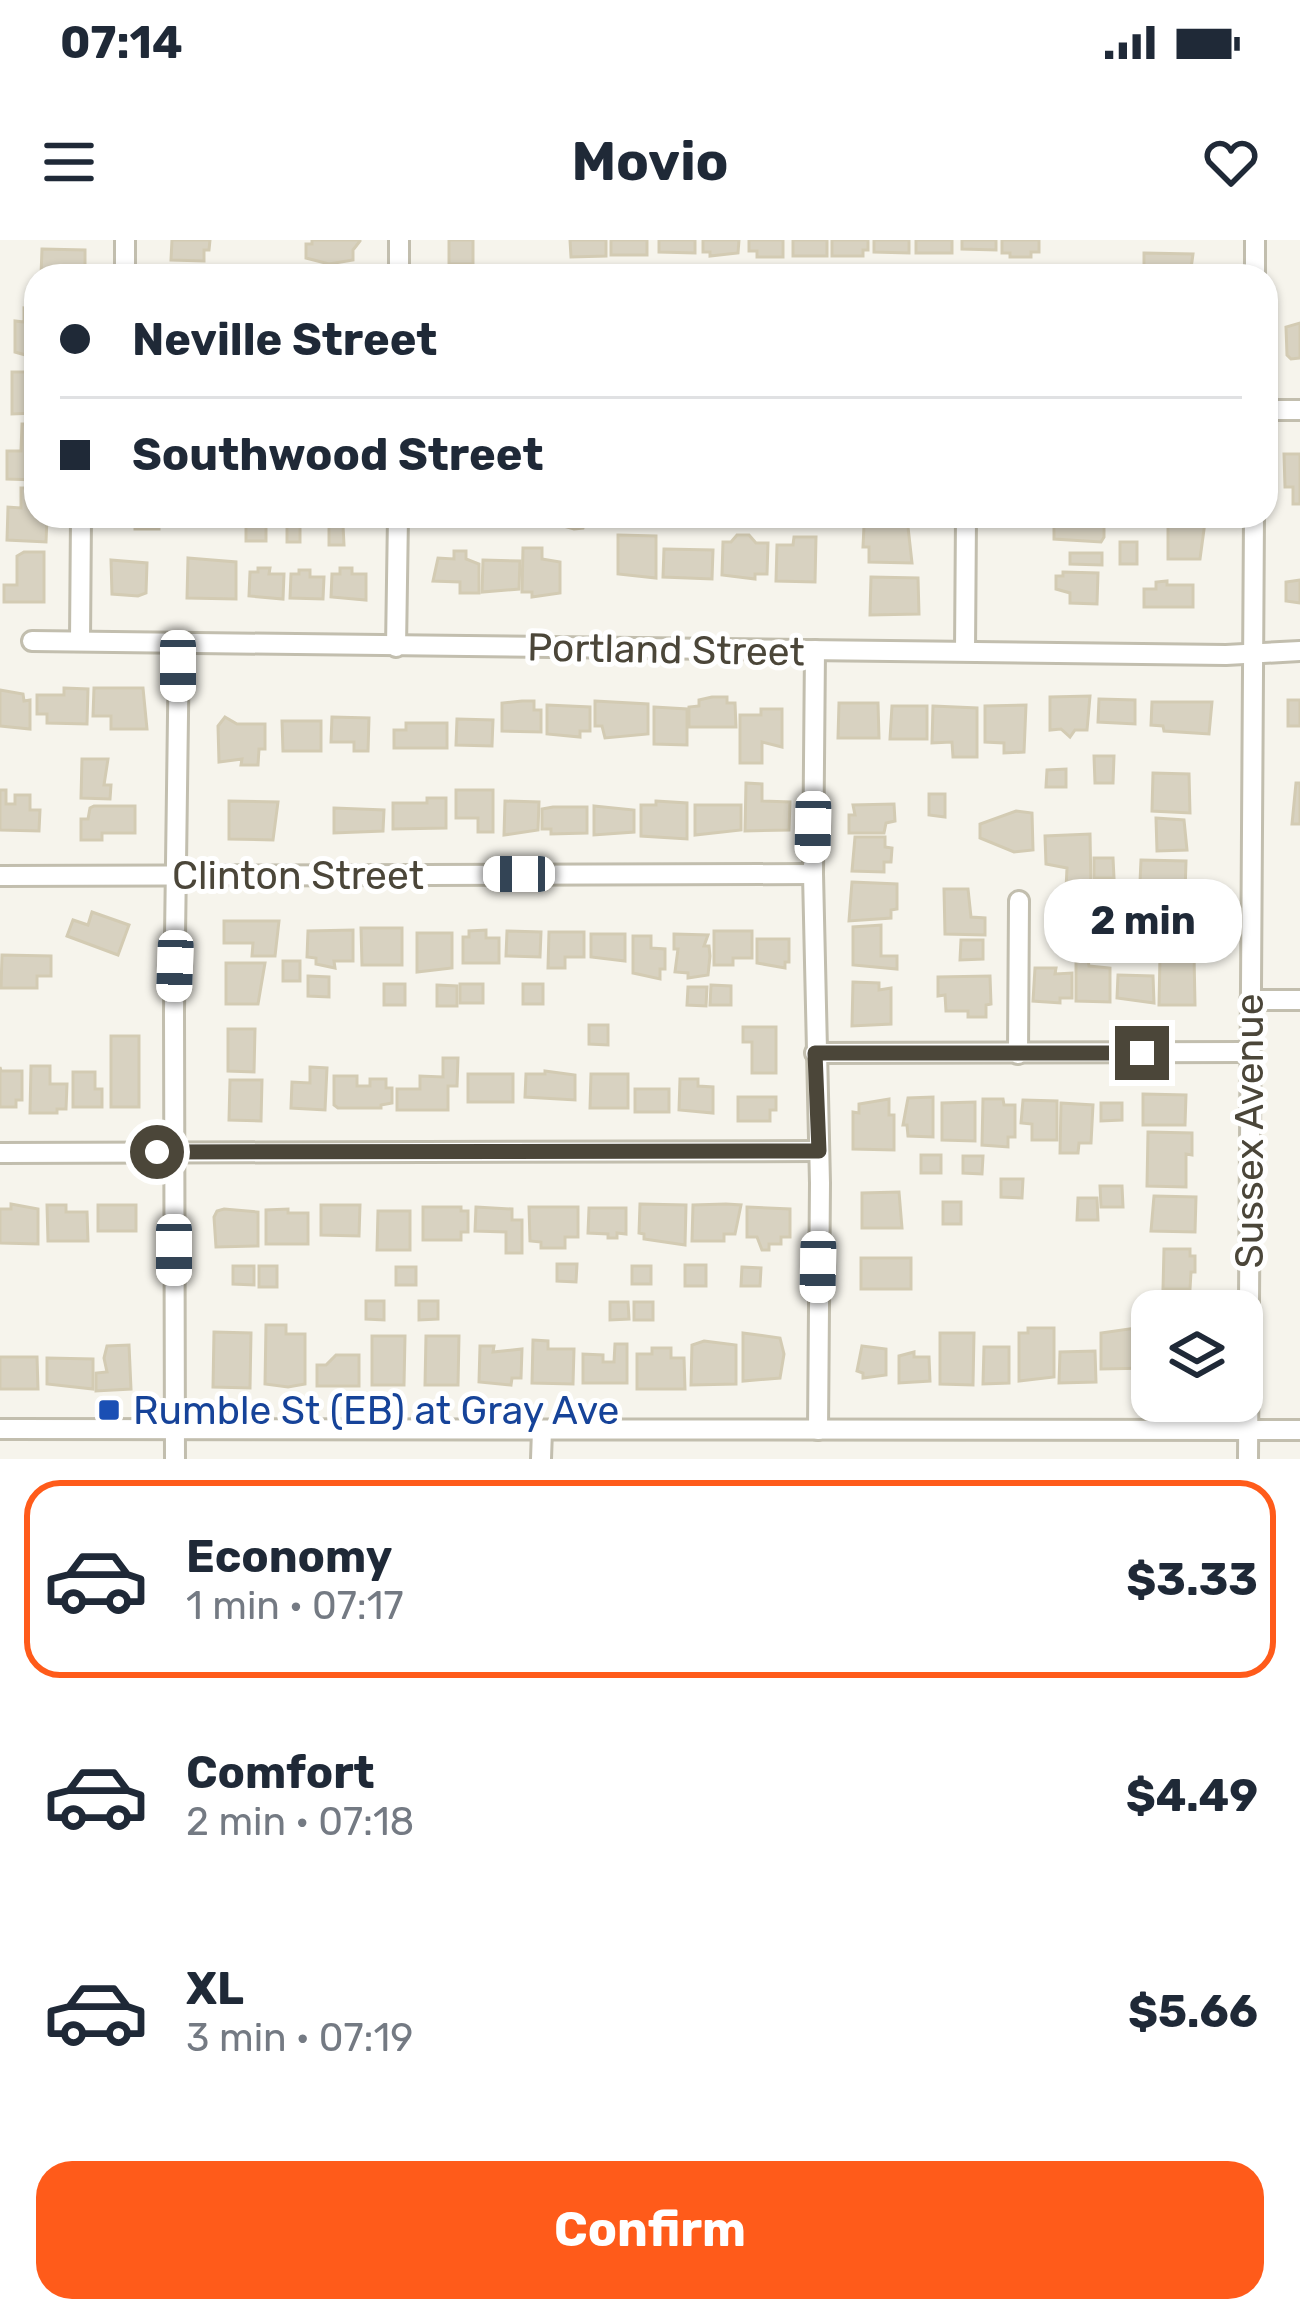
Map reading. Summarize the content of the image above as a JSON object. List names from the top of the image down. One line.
{"streets":{"street":["Portland Street","Clinton Street","Sussex Avenue"]},"crossings":[["Portland Street","Sussex Avenue"]],"places":{"transit":["Rumble St (EB) at Gray Ave"]},"page":{"status":"07:14","header":"Movio","banner":["Neville Street","Southwood Street"],"bubble":"2 min","list":[{"name":"Economy","note":"1 min · 07:17","value":"$3.33"},{"name":"Comfort","note":"2 min · 07:18","value":"$4.49"},{"name":"XL","note":"3 min · 07:19","value":"$5.66"}],"buttons":"Confirm"}}
